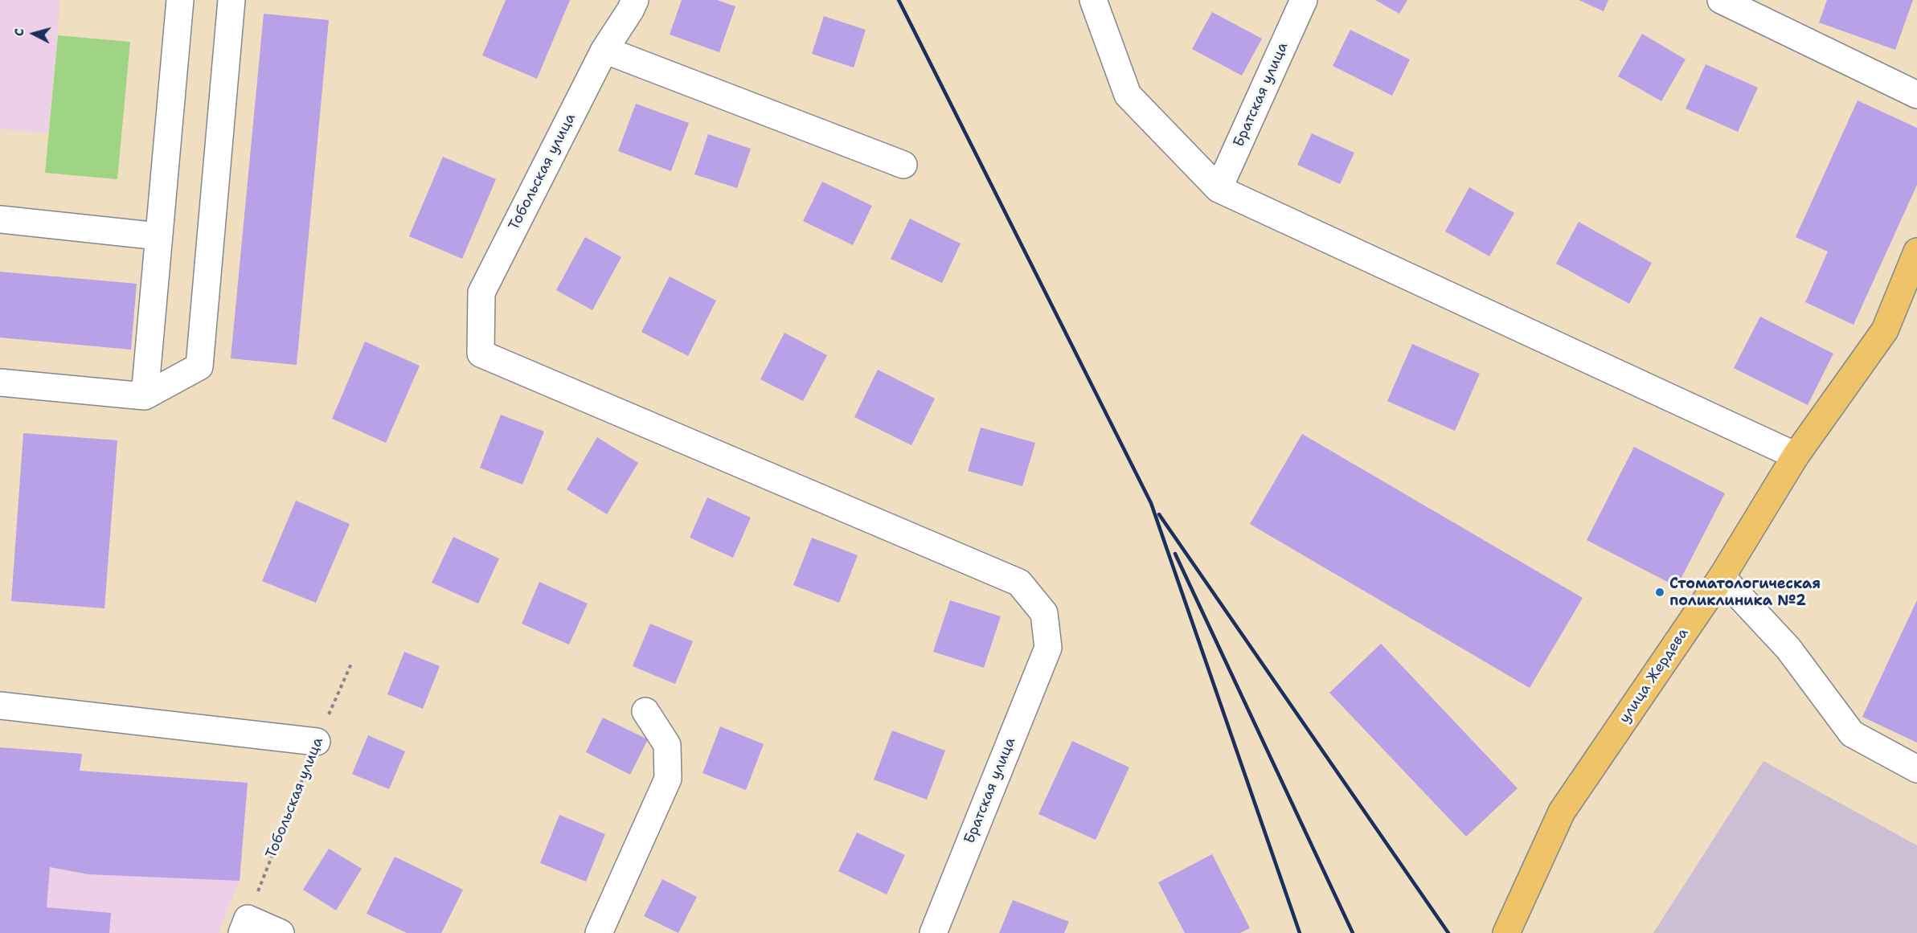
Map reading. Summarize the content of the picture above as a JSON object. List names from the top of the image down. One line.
{"streets":{"main road":["улица Жердева"],"street":["Братская улица","Тобольская улица"]},"crossings":[["Братская улица","Тобольская улица"]],"places":["Стоматологическая поликлиника №2"],"north":"left"}
